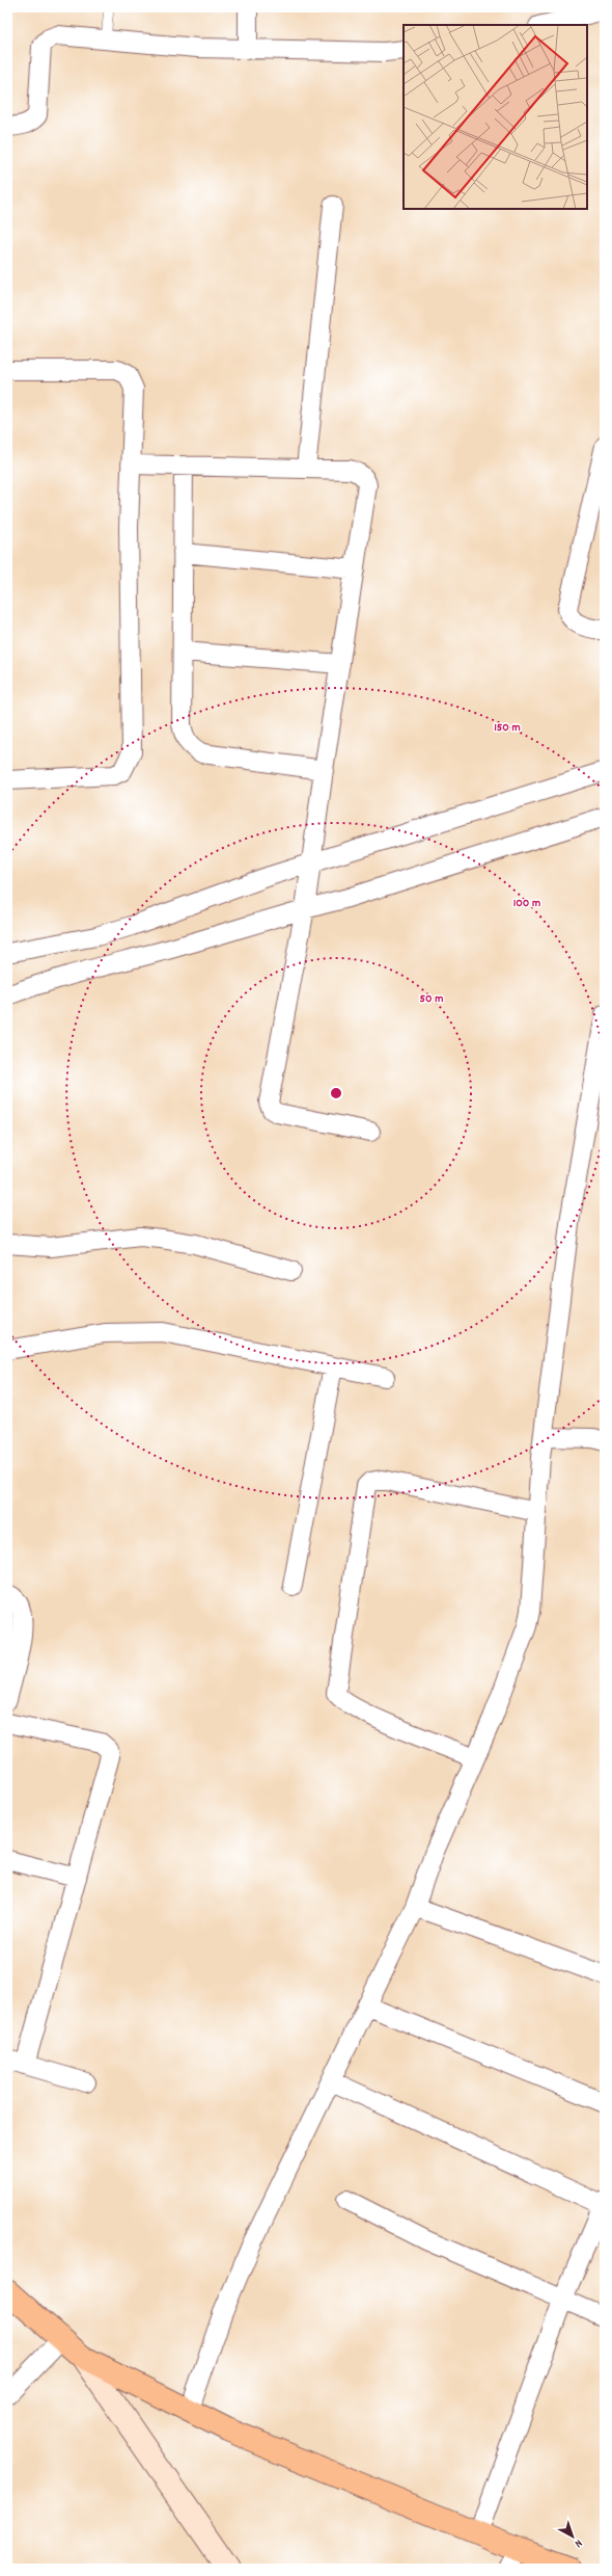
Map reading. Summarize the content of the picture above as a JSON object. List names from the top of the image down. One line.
{"north":"bottom right","rings":["150 m","100 m","50 m"]}
